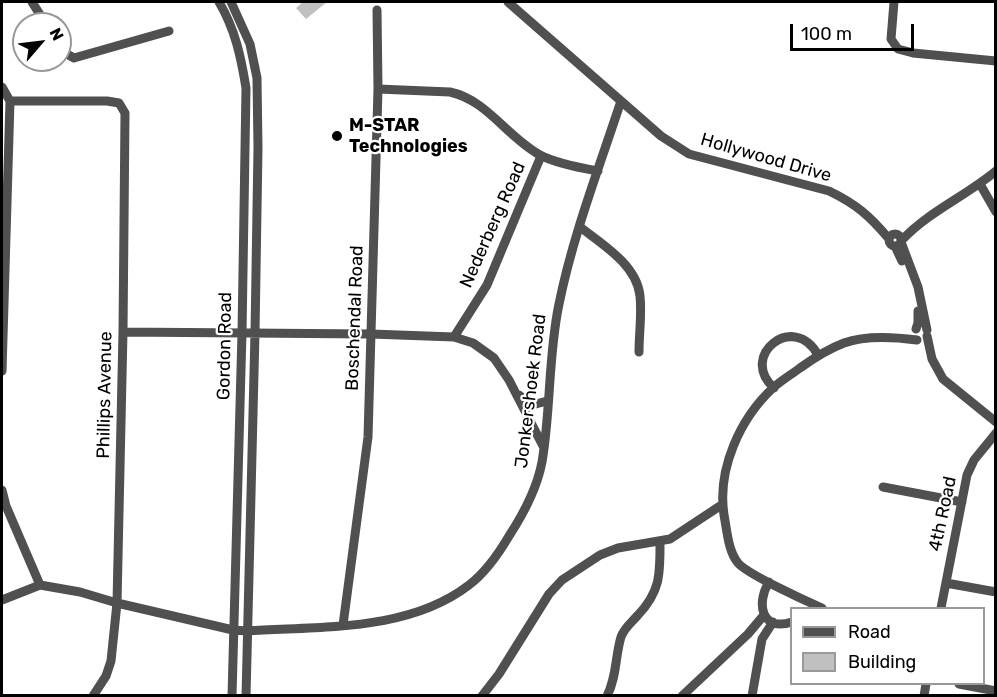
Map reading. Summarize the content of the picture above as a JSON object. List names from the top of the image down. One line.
{"streets":{"street":["Hollywood Drive","Nederberg Road","Boschendal Road","Gordon Road","Jonkershoek Road","Phillips Avenue","4th Road"]},"crossings":[["Hollywood Drive","Jonkershoek Road"],["Boschendal Road","Jonkershoek Road"],["Gordon Road","Jonkershoek Road"],["Jonkershoek Road","Phillips Avenue"]],"places":["M-STAR Technologies"],"legend":["Road","Building"],"scale_bar":"100 m","north":"top right"}
